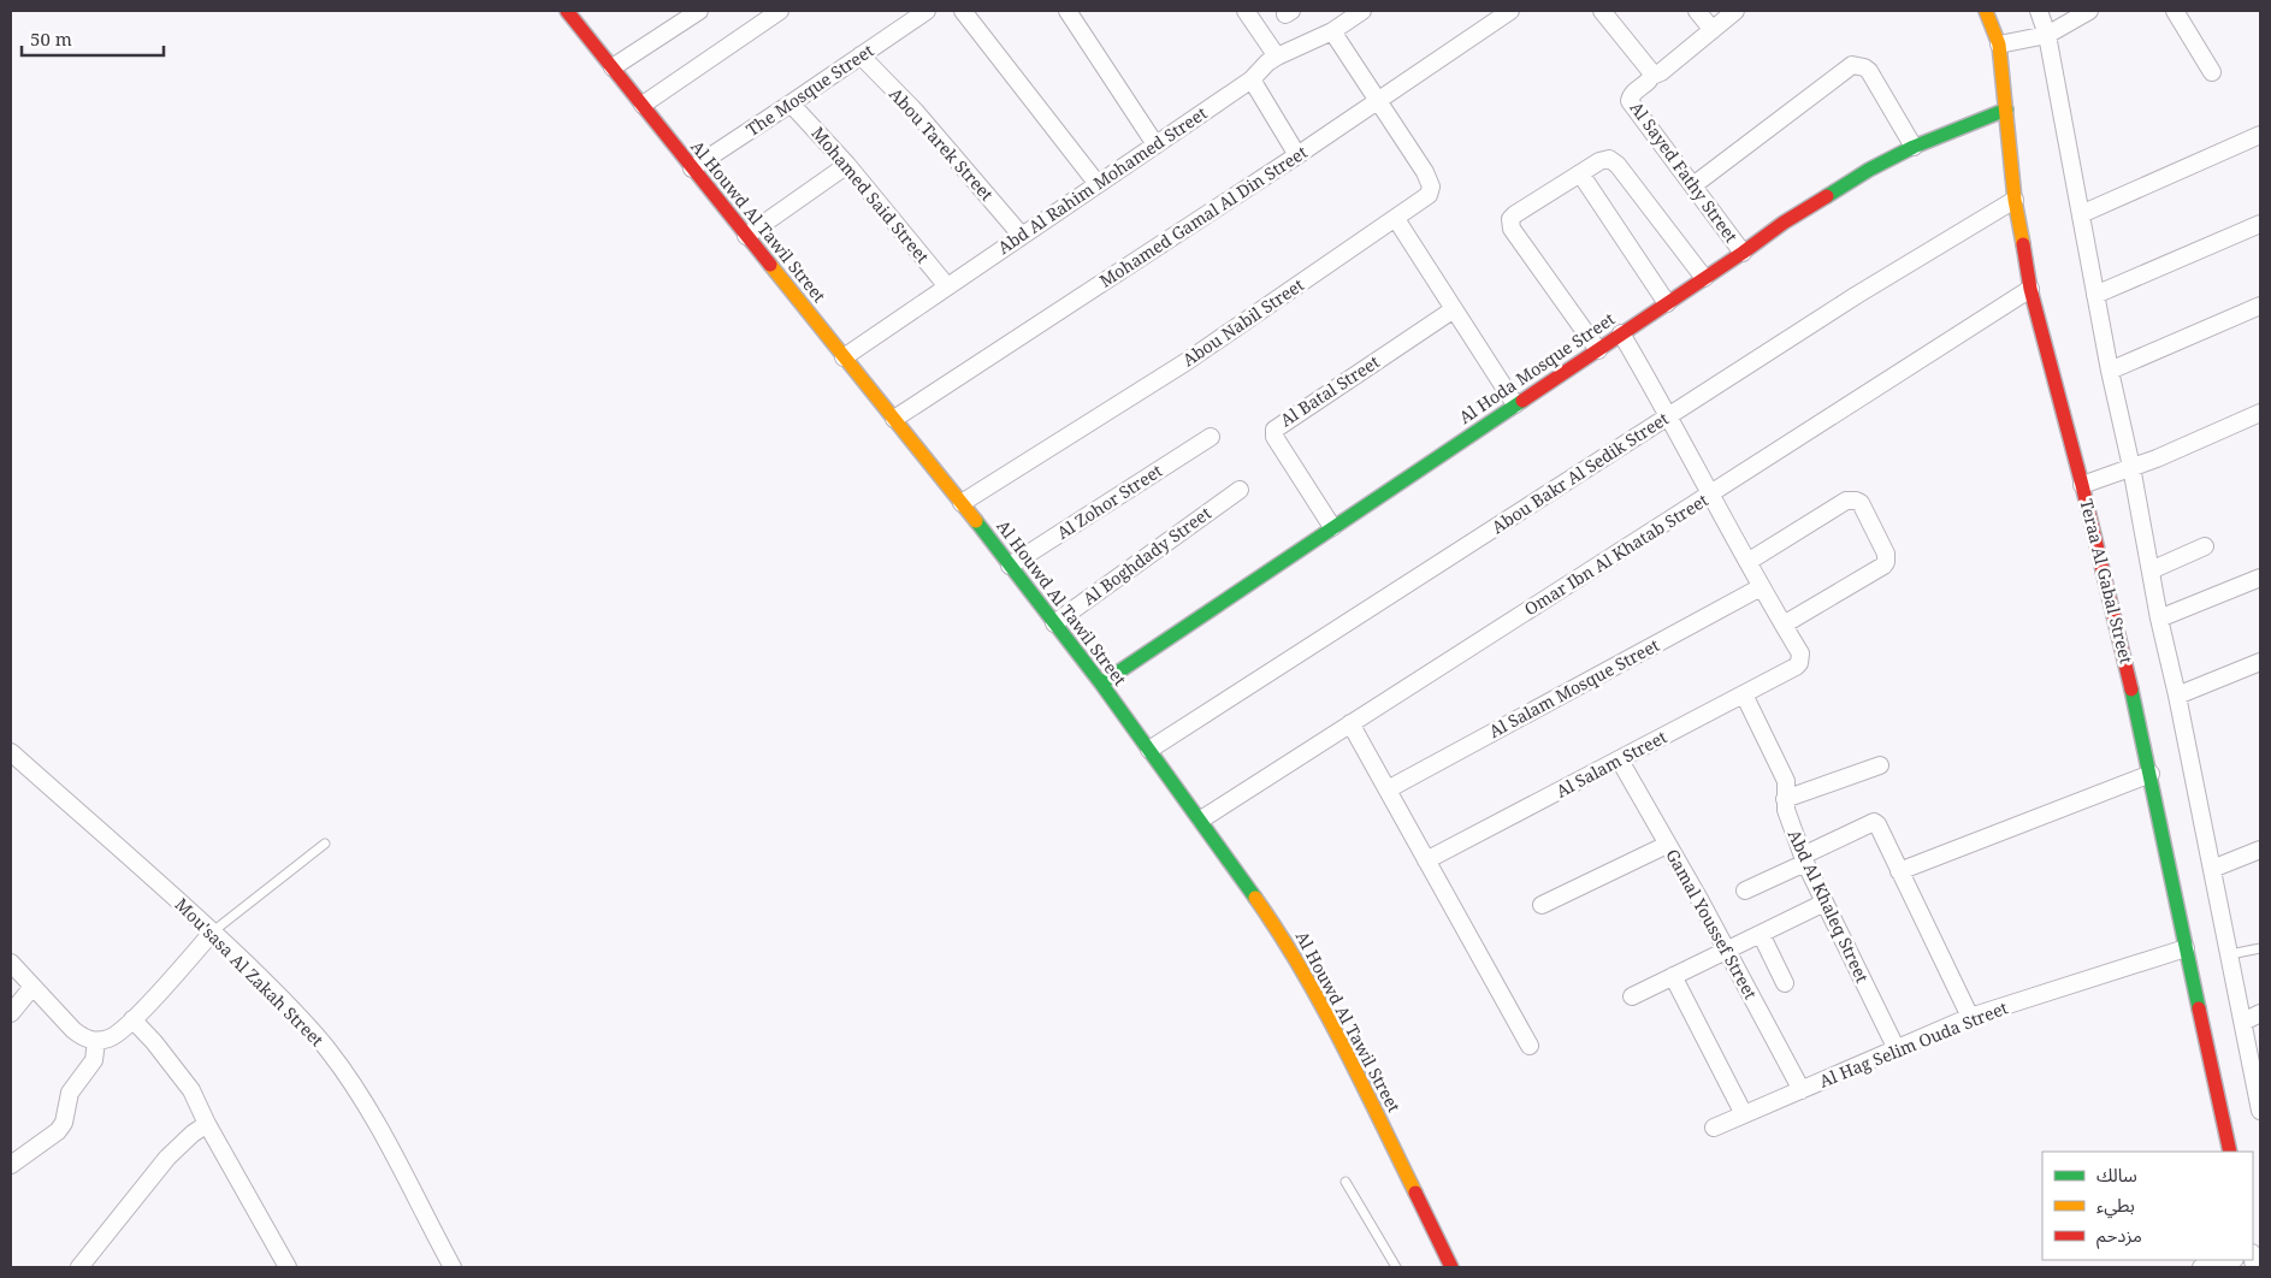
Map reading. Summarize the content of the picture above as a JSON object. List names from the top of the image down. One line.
{"streets":{"street":["The Mosque Street","Abou Tarek Street","Al Sayed Fathy Street","Abd Al Rahim Mohamed Street","Mohamed Said Street","Mohamed Gamal Al Din Street","Al Houwd Al Tawil Street","Abou Nabil Street","Al Hoda Mosque Street","Al Batal Street","Abou Bakr Al Sedik Street","Al Zohor Street","Omar Ibn Al Khatab Street","Al Boghdady Street","Teraa Al Gabal Street","Al Salam Mosque Street","Al Salam Street","Abd Al Khaleq Street","Gamal Youssef Street","Mou'sasa Al Zakah Street","Al Hag Selim Ouda Street"]},"crossings":[["The Mosque Street","Abou Tarek Street"],["The Mosque Street","Mohamed Said Street"],["The Mosque Street","Al Houwd Al Tawil Street"],["Abou Tarek Street","Abd Al Rahim Mohamed Street"],["Al Sayed Fathy Street","Al Hoda Mosque Street"],["Abd Al Rahim Mohamed Street","Mohamed Said Street"],["Abd Al Rahim Mohamed Street","Al Houwd Al Tawil Street"],["Mohamed Gamal Al Din Street","Al Houwd Al Tawil Street"],["Mohamed Gamal Al Din Street","Abou Nabil Street"],["Al Houwd Al Tawil Street","Abou Nabil Street"],["Al Houwd Al Tawil Street","Al Hoda Mosque Street"],["Al Houwd Al Tawil Street","Abou Bakr Al Sedik Street"],["Al Houwd Al Tawil Street","Al Zohor Street"],["Al Houwd Al Tawil Street","Omar Ibn Al Khatab Street"],["Al Houwd Al Tawil Street","Al Boghdady Street"],["Al Hoda Mosque Street","Al Batal Street"],["Al Hoda Mosque Street","Teraa Al Gabal Street"],["Abou Bakr Al Sedik Street","Teraa Al Gabal Street"],["Omar Ibn Al Khatab Street","Teraa Al Gabal Street"],["Teraa Al Gabal Street","Al Hag Selim Ouda Street"],["Al Salam Street","Abd Al Khaleq Street"],["Al Salam Street","Gamal Youssef Street"],["Abd Al Khaleq Street","Al Hag Selim Ouda Street"],["Gamal Youssef Street","Al Hag Selim Ouda Street"]],"legend":["سالك","بطيء","مزدحم"],"scale_bar":"50 m"}
